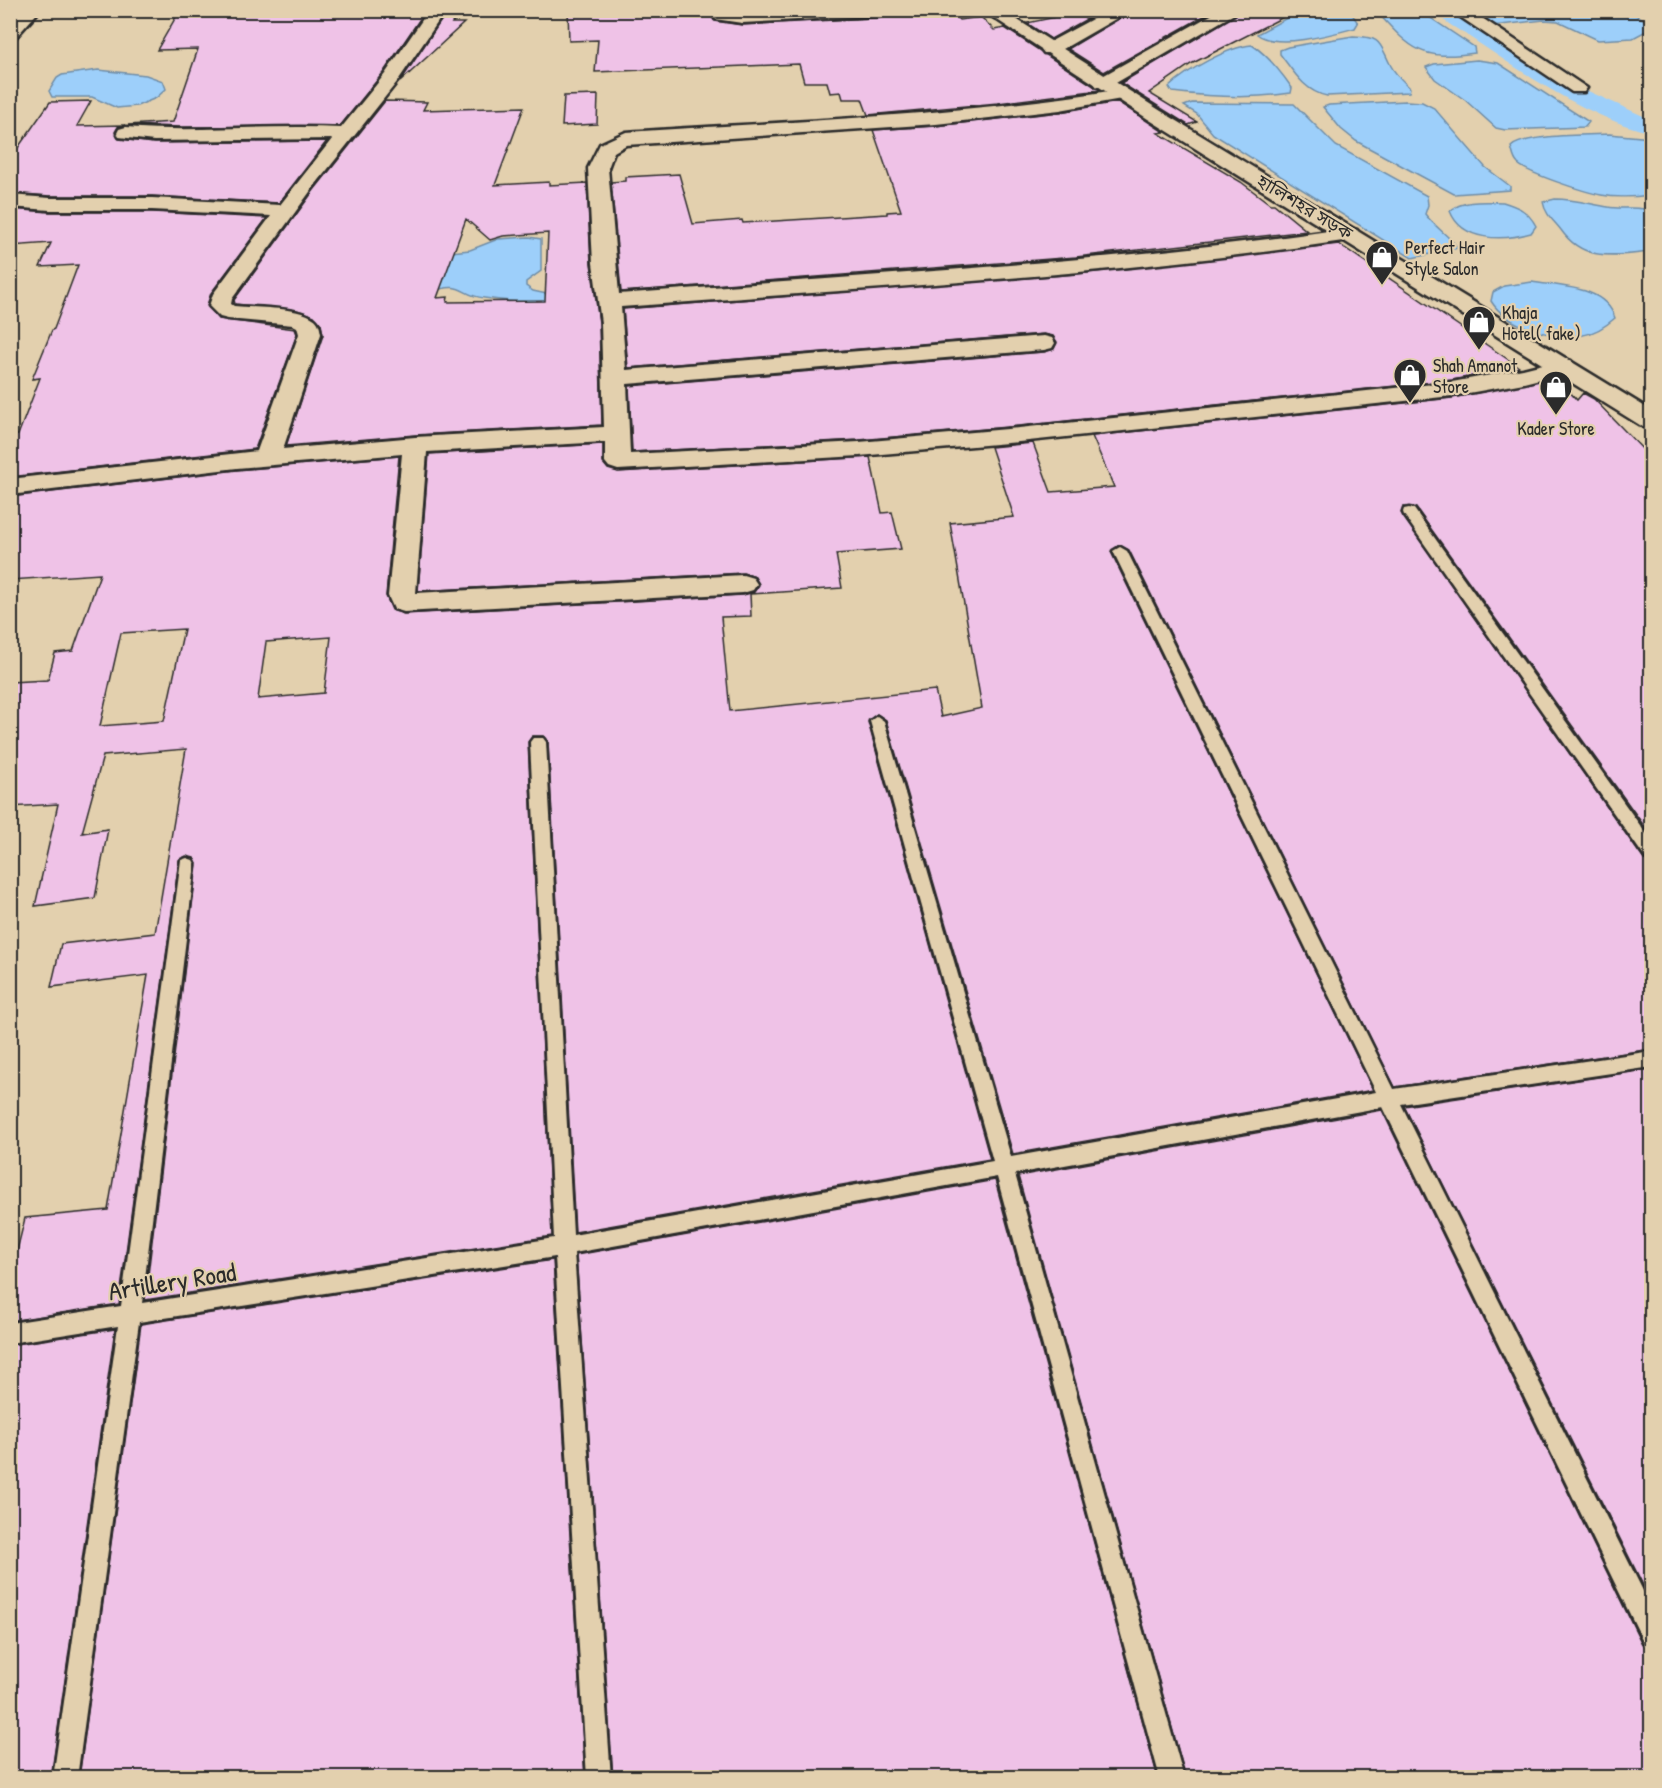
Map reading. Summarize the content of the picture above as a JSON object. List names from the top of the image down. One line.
{"streets":{"street":["হালিশহর সড়ক"],"lane":["Artillery Road"]},"places":{"shop":["Perfect Hair Style Salon","Khaja Hotel( fake)","Shah Amanot Store","Kader Store"]}}
